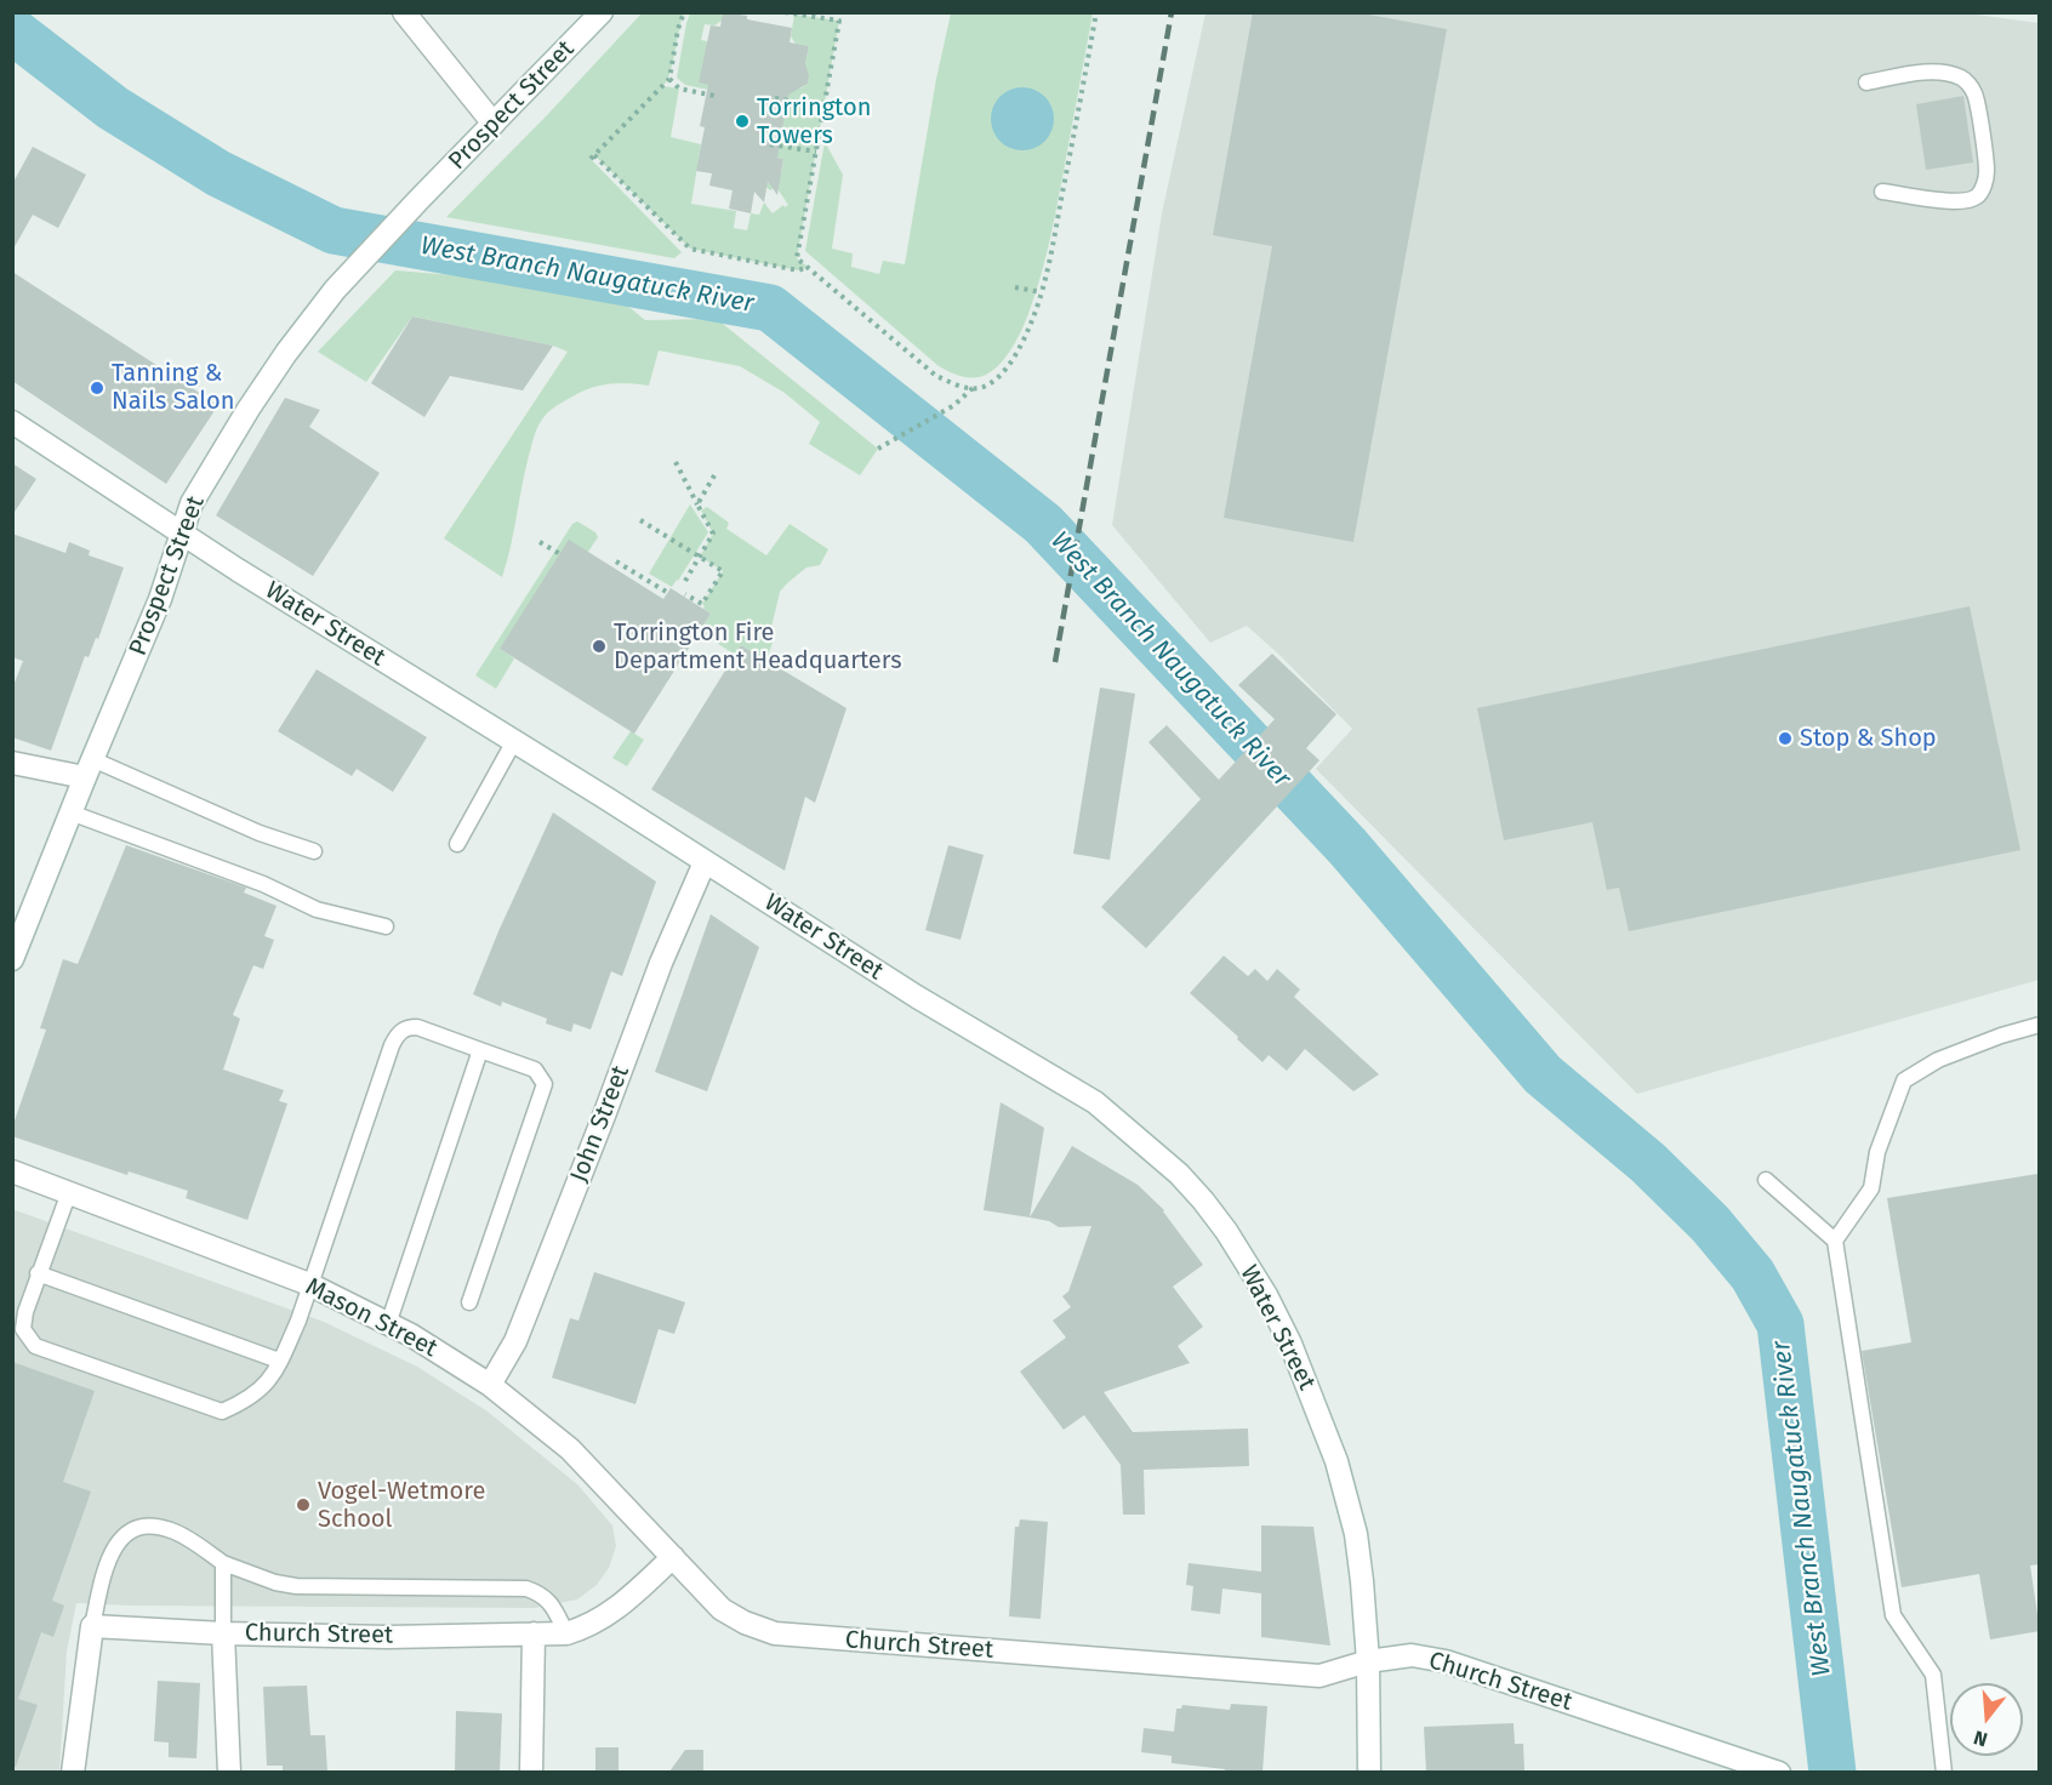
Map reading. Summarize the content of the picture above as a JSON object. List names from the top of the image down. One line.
{"streets":{"street":["Prospect Street","Water Street","John Street","Mason Street","Church Street"]},"crossings":[["Prospect Street","Water Street"],["Water Street","John Street"],["Water Street","Church Street"],["John Street","Mason Street"],["Mason Street","Church Street"]],"water":["West Branch Naugatuck River"],"places":["Torrington Towers","Tanning & Nails Salon","Torrington Fire Department Headquarters","Stop & Shop","Vogel-Wetmore School"],"north":"bottom"}
